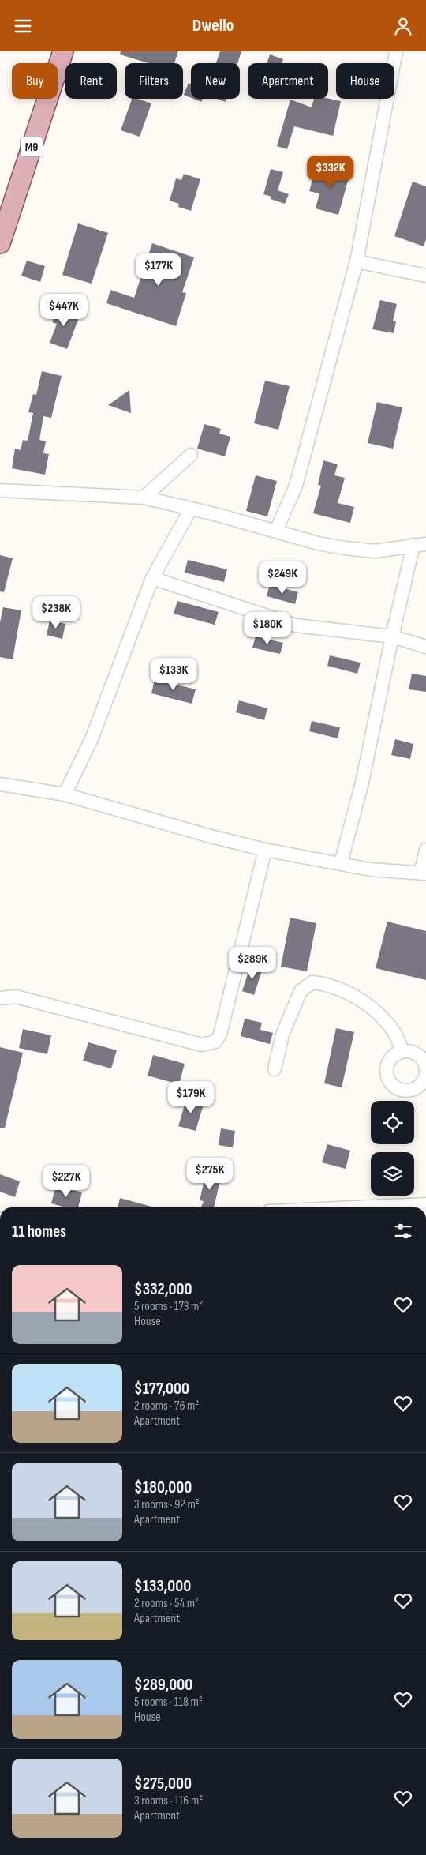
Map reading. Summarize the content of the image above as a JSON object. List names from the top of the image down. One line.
{"streets":{"main road":["M9"]},"page":{"header":"Dwello","chip":["Buy","Rent","Filters","New","Apartment","House"],"price":["$332K","$177K","$447K","$249K","$238K","$180K","$133K","$289K","$179K","$275K","$227K"],"heading":"11 homes","list":[{"name":"$332,000","note":"5 rooms · 173 m² · House"},{"name":"$177,000","note":"2 rooms · 76 m² · Apartment"},{"name":"$180,000","note":"3 rooms · 92 m² · Apartment"},{"name":"$133,000","note":"2 rooms · 54 m² · Apartment"},{"name":"$289,000","note":"5 rooms · 118 m² · House"},{"name":"$275,000","note":"3 rooms · 116 m² · Apartment"}]}}
